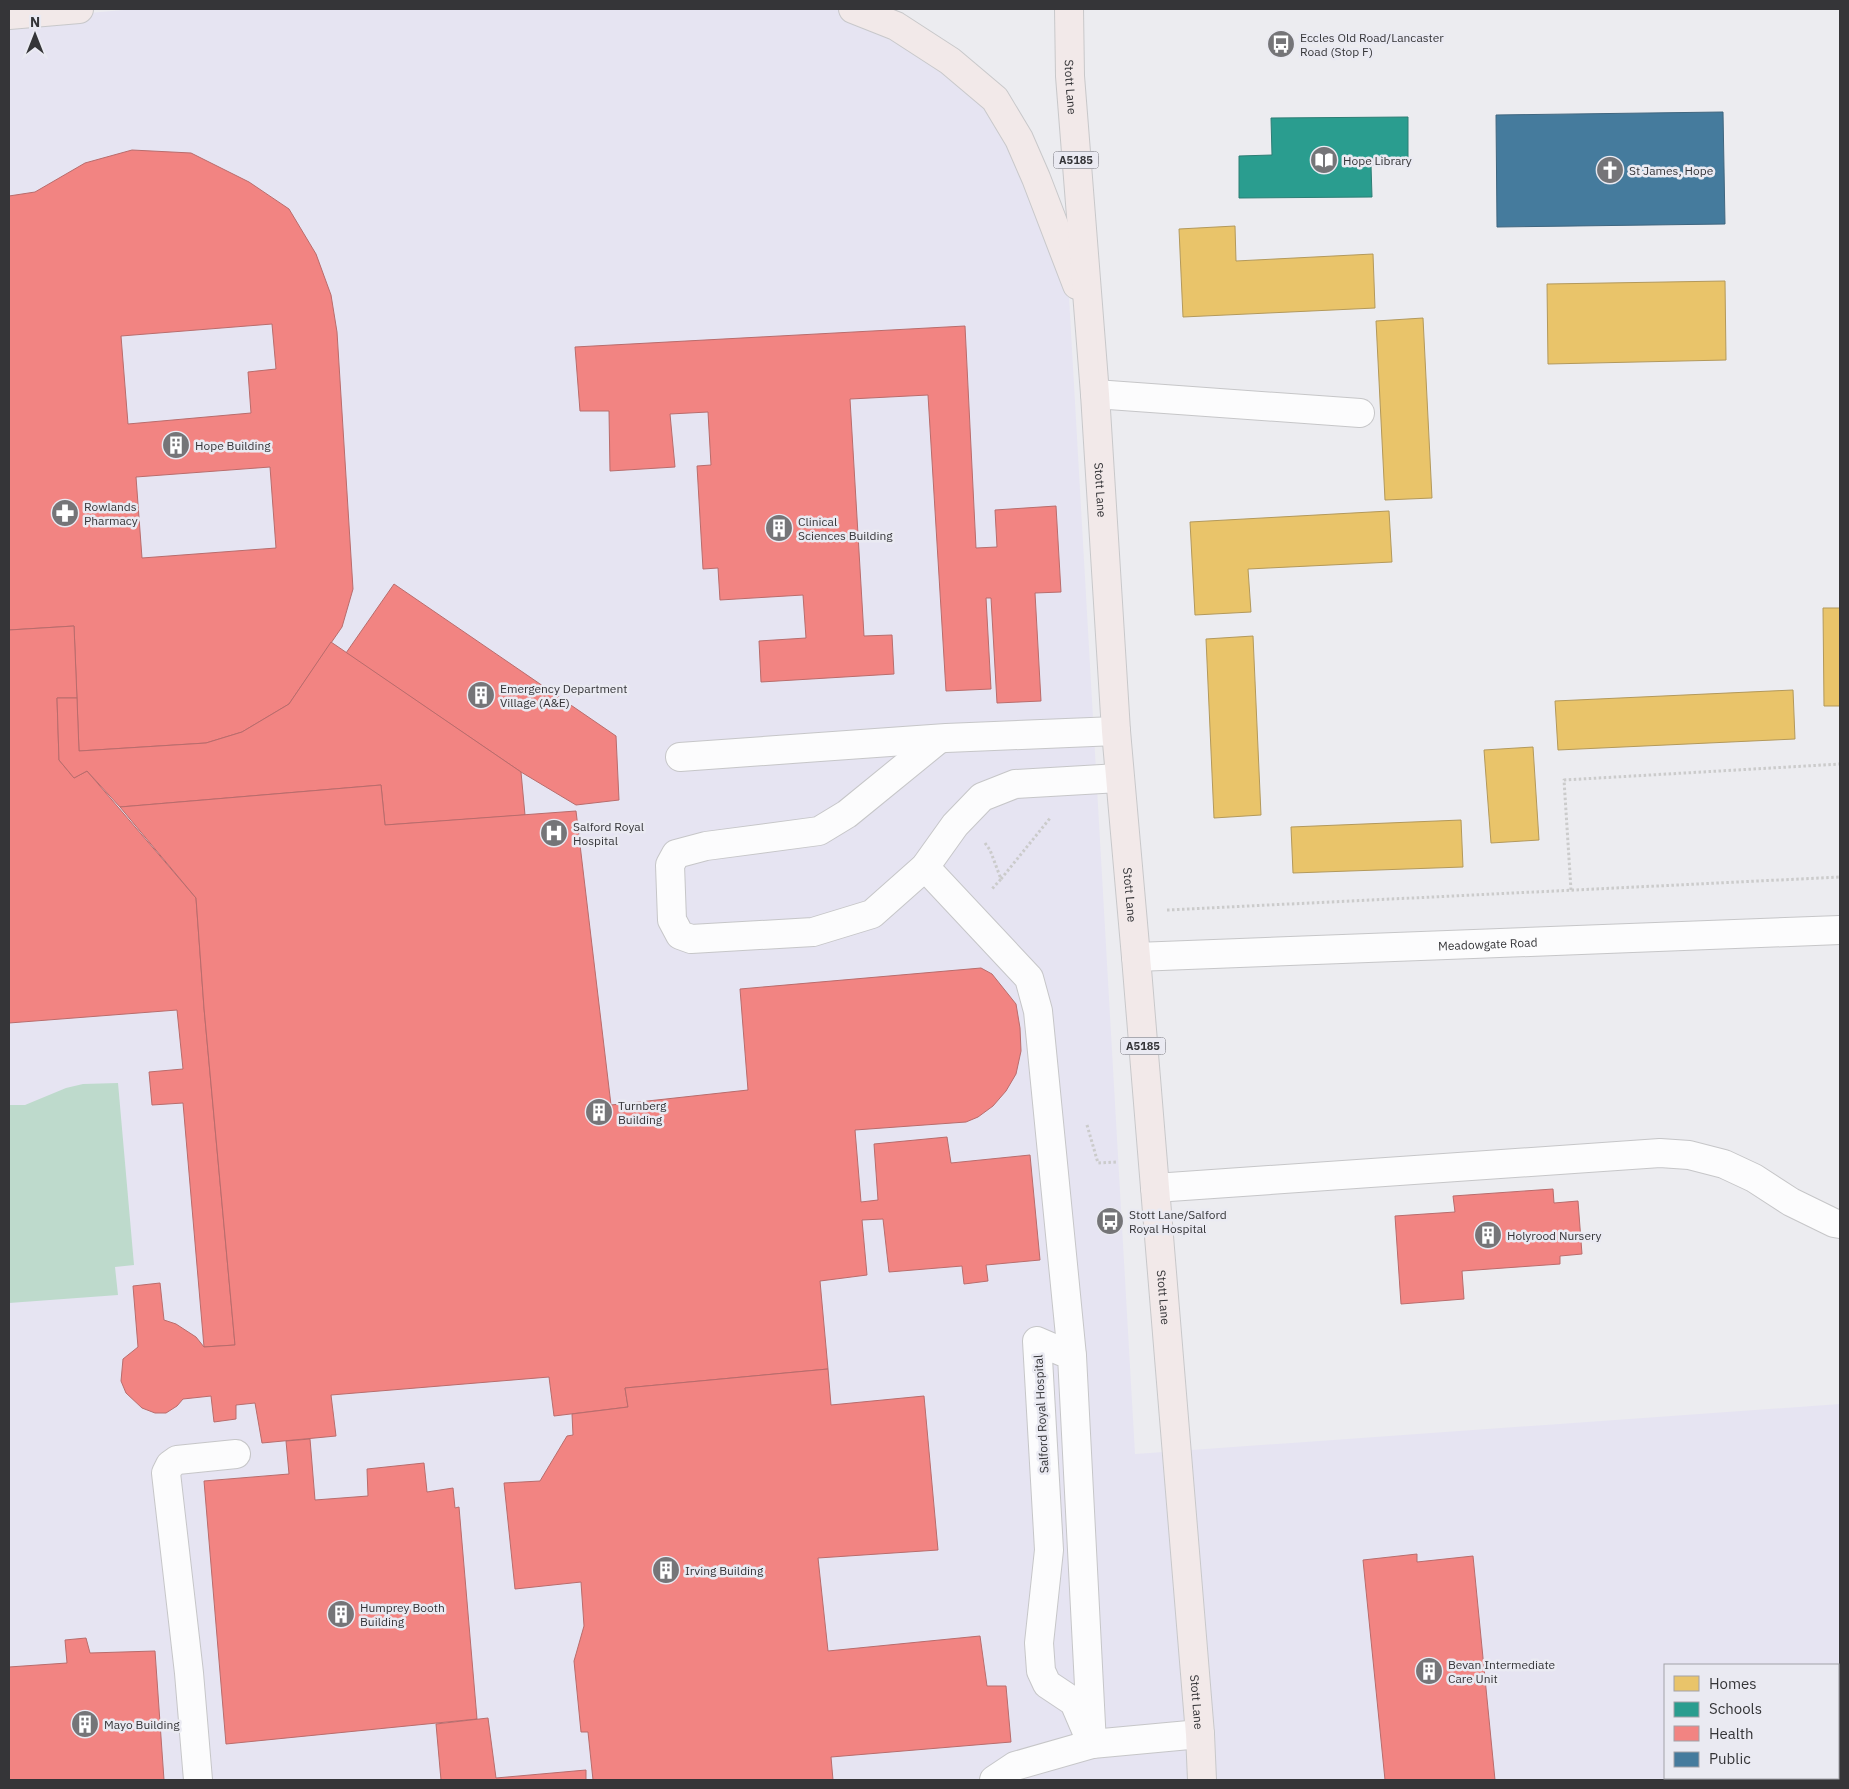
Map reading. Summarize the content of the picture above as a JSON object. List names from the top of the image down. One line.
{"streets":{"main road":["Stott Lane","A5185"],"street":["Meadowgate Road","Salford Royal Hospital"]},"crossings":[["Stott Lane","Meadowgate Road"]],"places":{"bus stop":["Eccles Old Road/Lancaster Road (Stop F)","Stott Lane/Salford Royal Hospital"],"library":["Hope Library"],"church":["St James, Hope"],"building":["Hope Building","Clinical Sciences Building","Emergency Department Village (A&E)","Turnberg Building","Holyrood Nursery","Irving Building","Humprey Booth Building","Bevan Intermediate Care Unit","Mayo Building"],"pharmacy":["Rowlands Pharmacy"],"hospital":["Salford Royal Hospital"]},"legend":["Homes","Schools","Health","Public"],"north":"top"}
